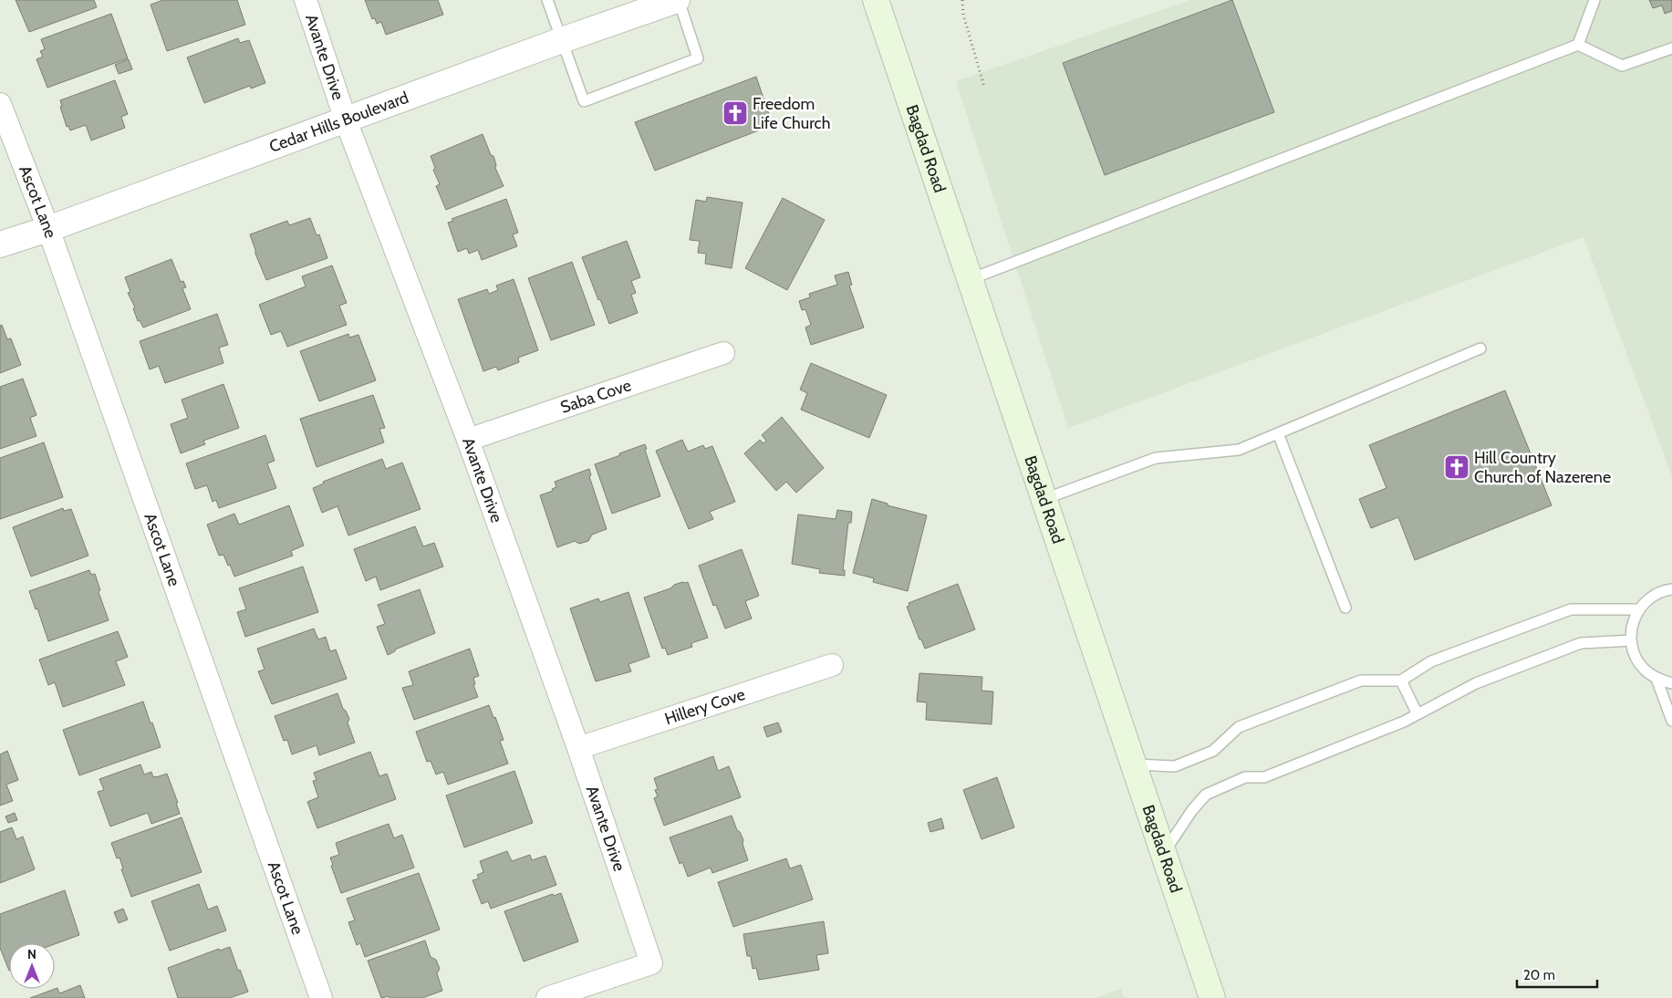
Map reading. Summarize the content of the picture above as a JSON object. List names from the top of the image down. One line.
{"streets":{"main road":["Bagdad Road"],"street":["Avante Drive","Cedar Hills Boulevard","Ascot Lane","Saba Cove","Hillery Cove"]},"crossings":[["Avante Drive","Cedar Hills Boulevard"],["Avante Drive","Saba Cove"],["Avante Drive","Hillery Cove"],["Cedar Hills Boulevard","Ascot Lane"]],"places":{"church":["Freedom Life Church","Hill Country Church of Nazerene"]},"scale_bar":"20 m","north":"top"}
